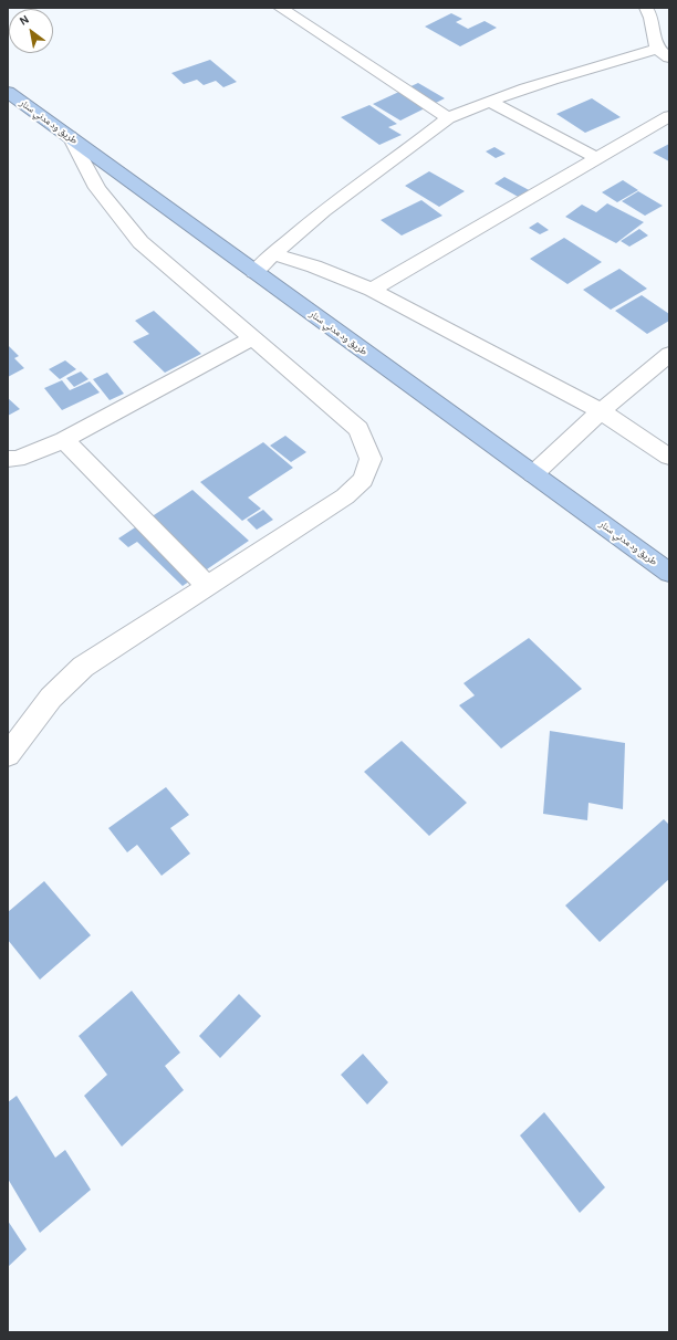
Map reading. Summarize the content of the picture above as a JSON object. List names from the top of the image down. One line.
{"streets":{"highway":["طريق ود مدني سنار"]},"north":"top left"}
